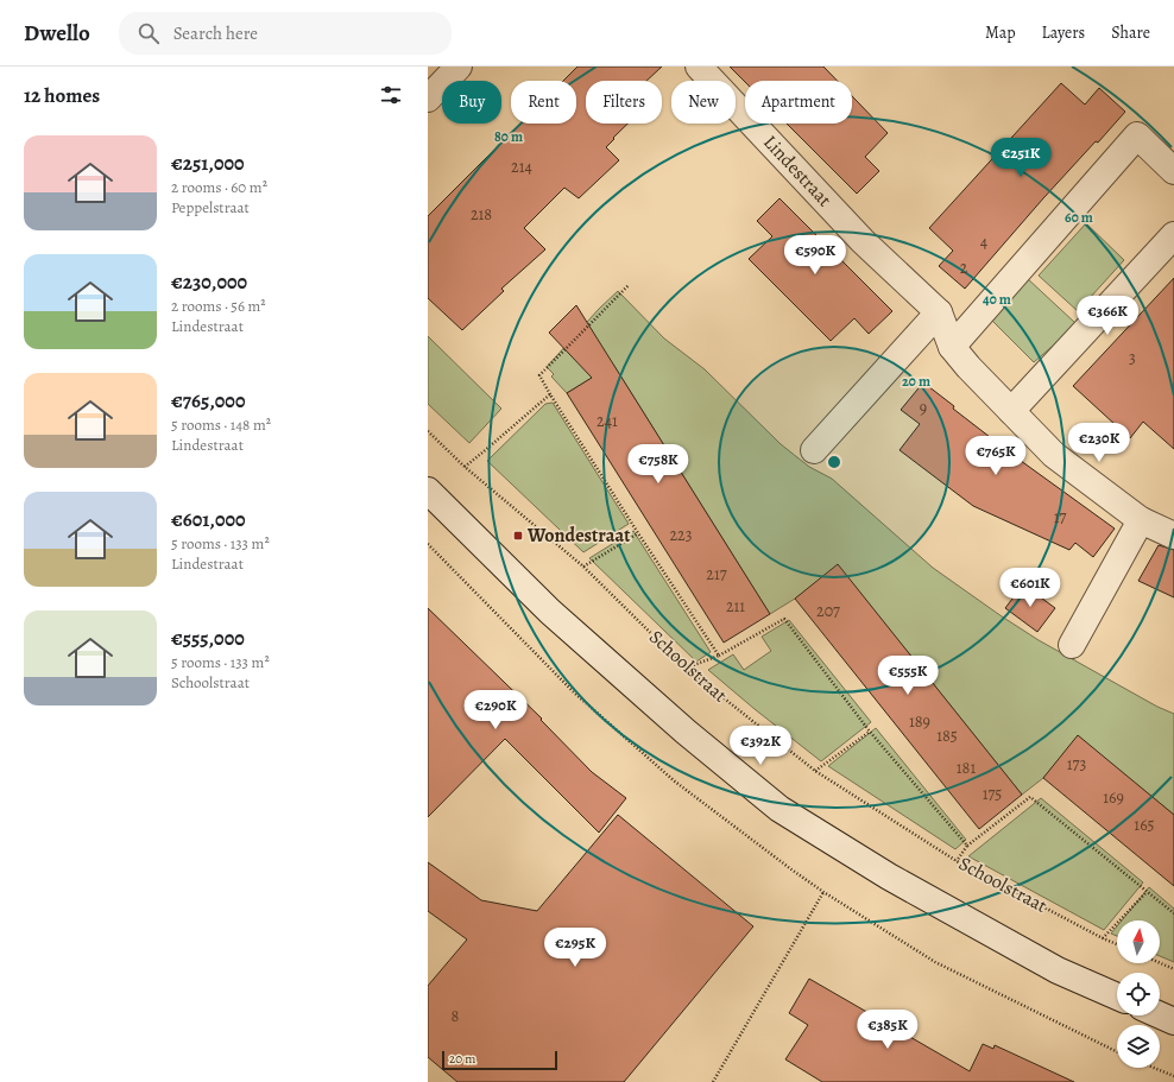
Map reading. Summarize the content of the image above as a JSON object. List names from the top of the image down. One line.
{"streets":{"street":["Lindestraat"],"path":["Schoolstraat"]},"places":{"transit":["Wondestraat"]},"house_numbers":["214","218","4","2","3","9","241","17","223","217","211","207","189","185","173","181","175","169","165","8"],"scale_bar":"20 m","north":"top","page":{"header":"Dwello","search":"Search here","nav":["Map","Layers","Share"],"heading":"12 homes","chip":["Buy","Rent","Filters","New","Apartment"],"list":[{"name":"€251,000","note":"2 rooms · 60 m² · Peppelstraat"},{"name":"€230,000","note":"2 rooms · 56 m² · Lindestraat"},{"name":"€765,000","note":"5 rooms · 148 m² · Lindestraat"},{"name":"€601,000","note":"5 rooms · 133 m² · Lindestraat"},{"name":"€555,000","note":"5 rooms · 133 m² · Schoolstraat"}],"price":["€251K","€590K","€366K","€230K","€765K","€758K","€601K","€555K","€290K","€392K","€295K","€385K"],"scale":"20 m"},"rings":["80 m","60 m","40 m","20 m"]}
